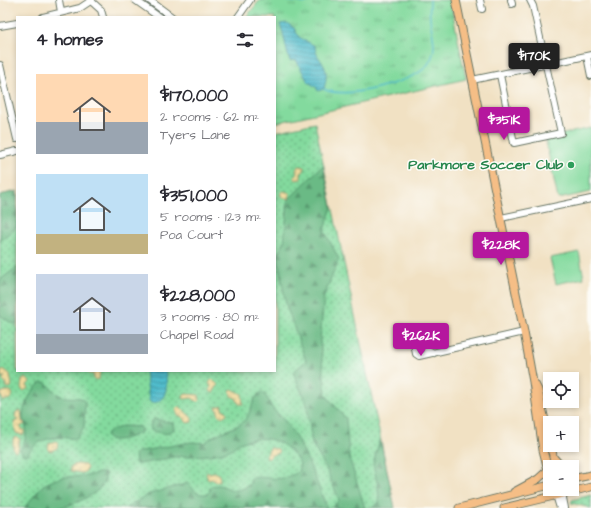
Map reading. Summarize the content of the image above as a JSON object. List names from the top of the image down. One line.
{"places":["Parkmore Soccer Club"],"page":{"heading":"4 homes","price":["$170K","$351K","$228K","$262K"],"list":[{"name":"$170,000","note":"2 rooms · 62 m² · Tyers Lane"},{"name":"$351,000","note":"5 rooms · 123 m² · Poa Court"},{"name":"$228,000","note":"3 rooms · 80 m² · Chapel Road"}],"map_buttons":["+","−"]}}
